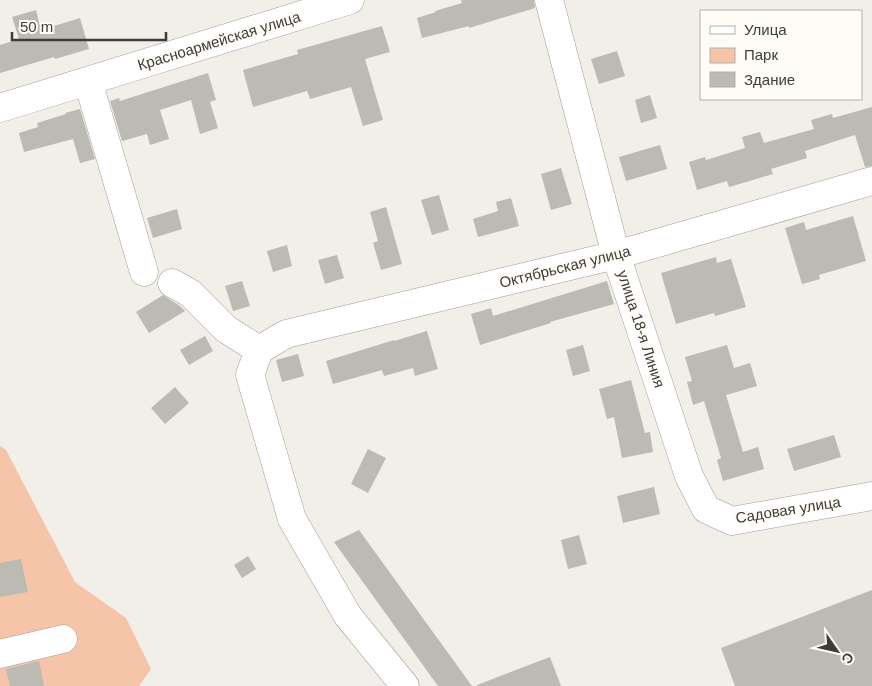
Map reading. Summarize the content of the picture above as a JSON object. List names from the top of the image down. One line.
{"streets":{"street":["Красноармейская улица","Октябрьская улица","улица 18-я Линия","Садовая улица"]},"crossings":[["Октябрьская улица","улица 18-я Линия"],["улица 18-я Линия","Садовая улица"]],"legend":["Улица","Парк","Здание"],"scale_bar":"50 m","north":"bottom right"}
